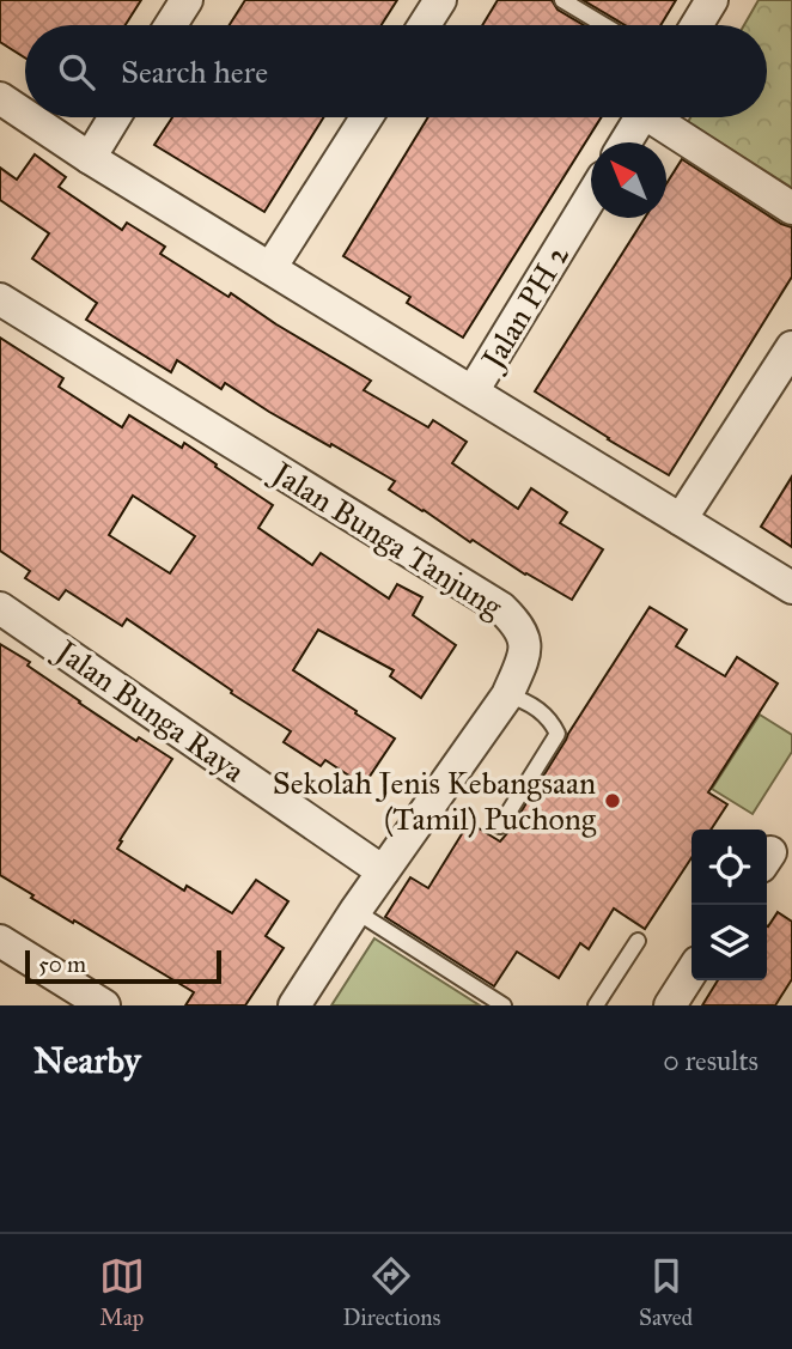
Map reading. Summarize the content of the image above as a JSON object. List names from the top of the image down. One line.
{"streets":{"street":["Jalan PH 2","Jalan Bunga Tanjung","Jalan Bunga Raya"]},"crossings":[["Jalan Bunga Tanjung","Jalan Bunga Raya"]],"places":["Sekolah Jenis Kebangsaan (Tamil) Puchong"],"scale_bar":"50 m","north":"top left","page":{"search":"Search here","scale":"50 m","heading":["Nearby","0 results"],"nav":["Map","Directions","Saved"]}}
